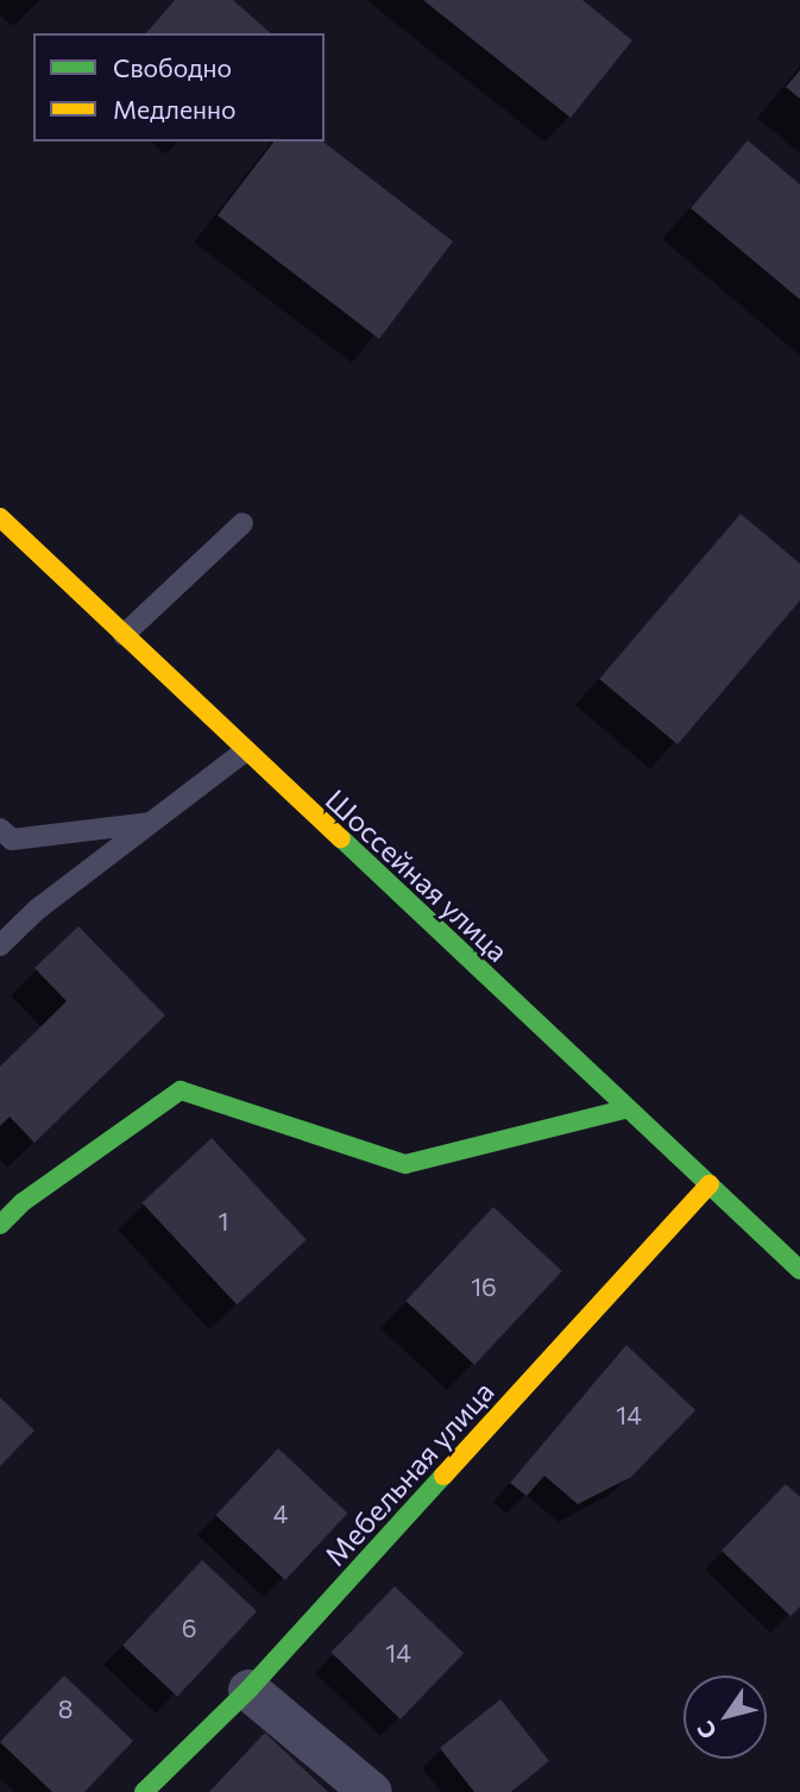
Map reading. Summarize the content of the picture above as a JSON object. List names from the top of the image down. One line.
{"streets":{"street":["Шоссейная улица","Мебельная улица"]},"crossings":[["Шоссейная улица","Мебельная улица"]],"house_numbers":["1","16","14","4","6","14","8"],"legend":["Свободно","Медленно"],"north":"bottom left"}
